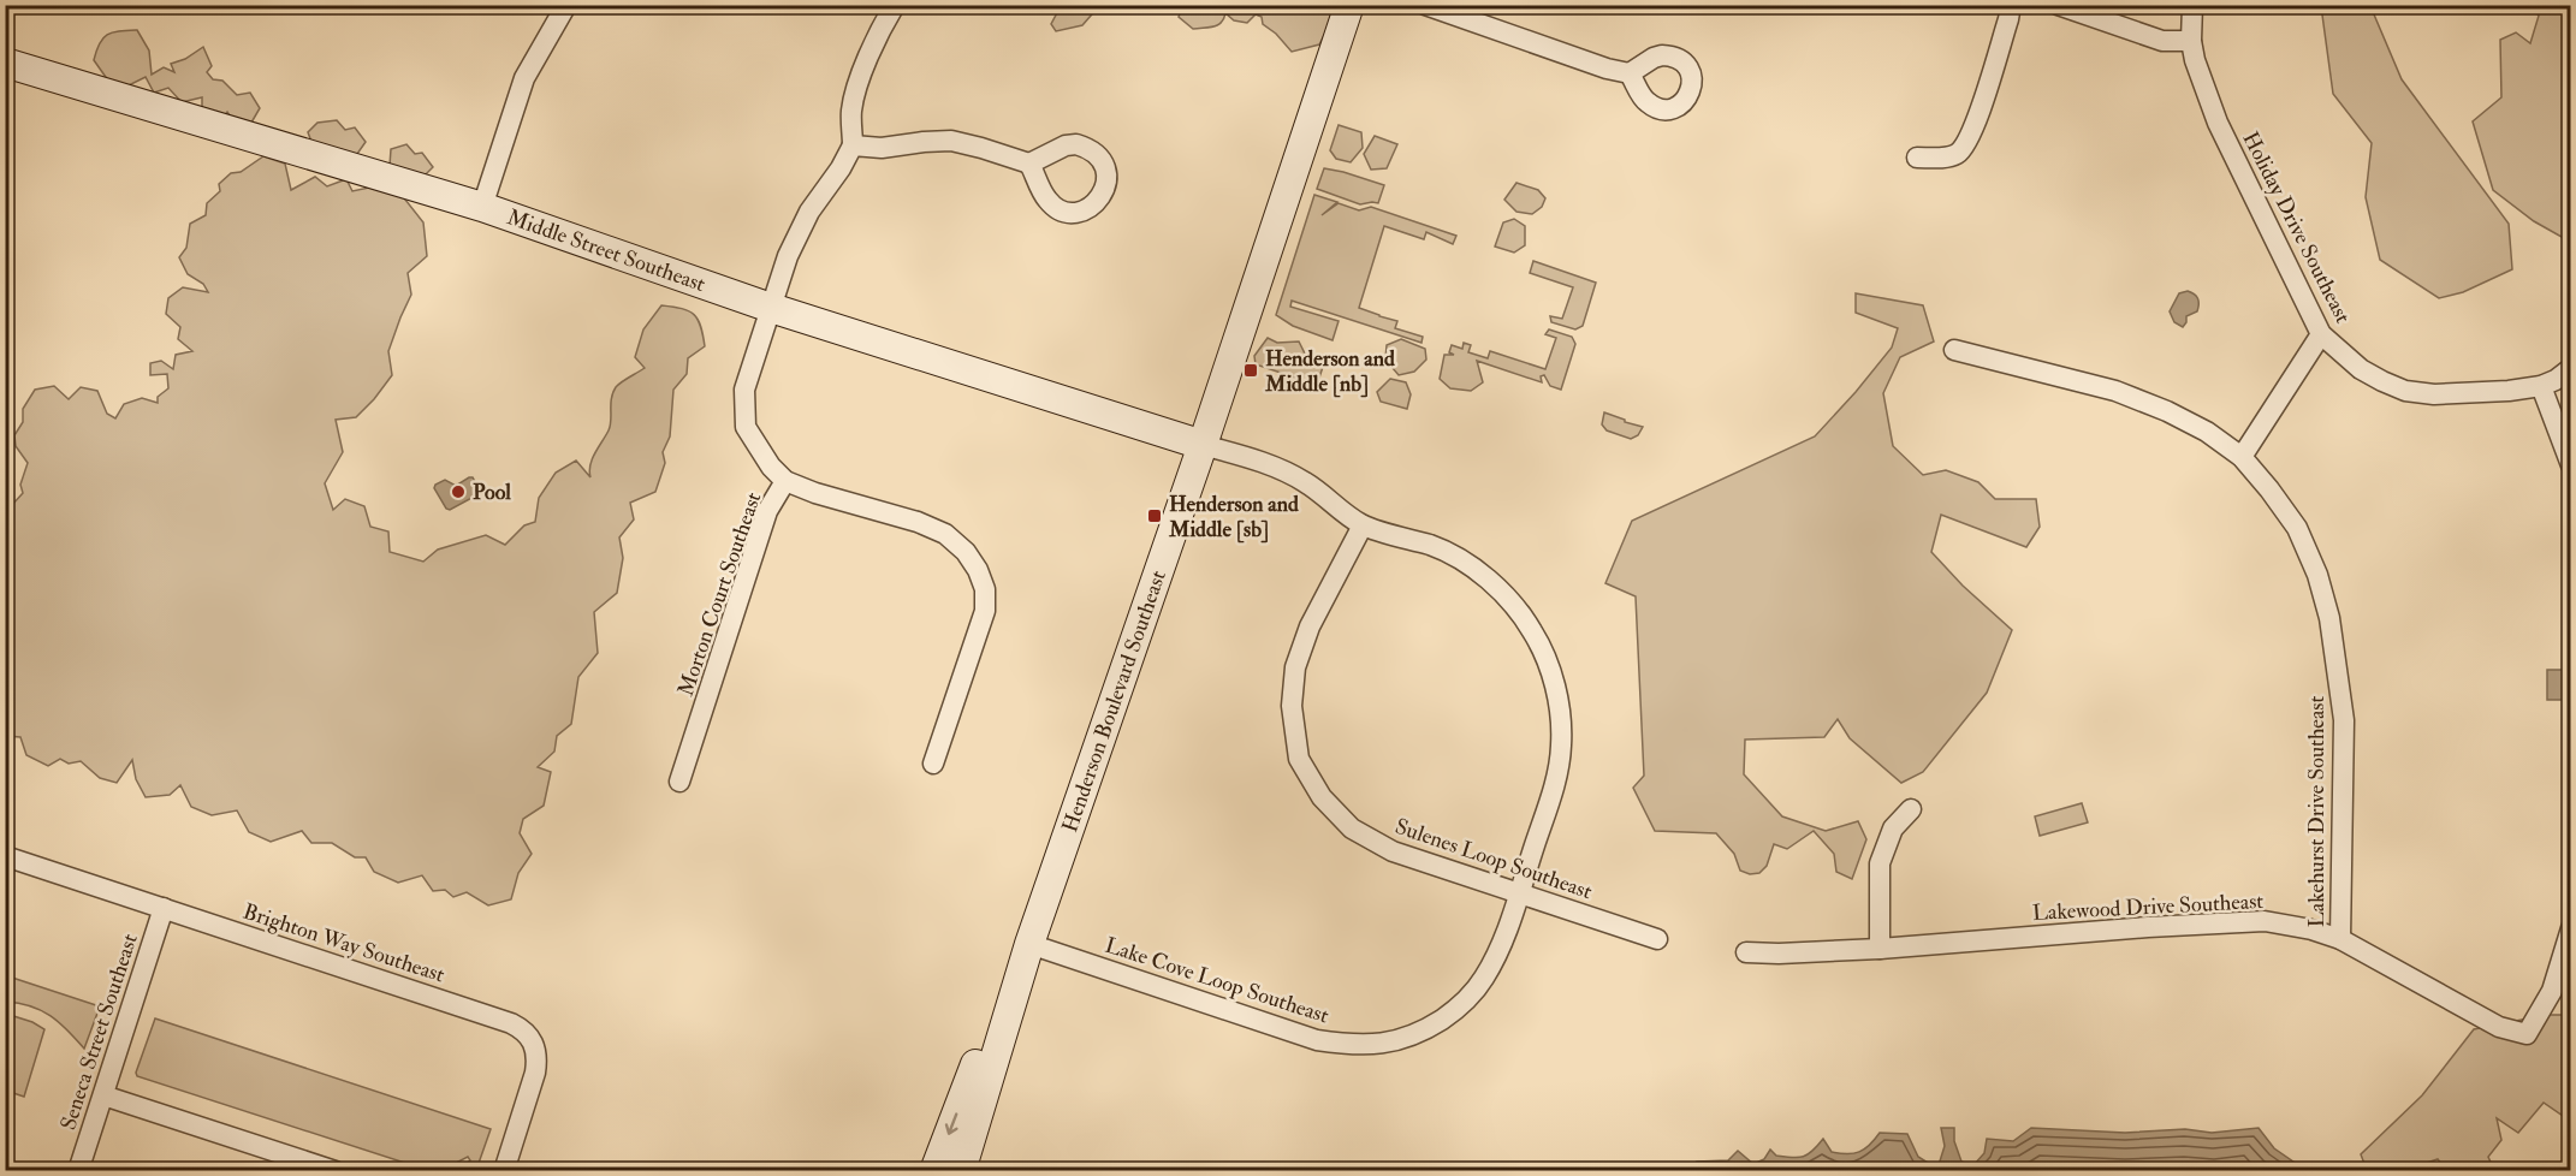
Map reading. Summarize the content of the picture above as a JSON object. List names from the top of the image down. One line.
{"streets":{"main road":["Middle Street Southeast","Henderson Boulevard Southeast"],"street":["Holiday Drive Southeast","Morton Court Southeast","Lakehurst Drive Southeast","Sulenes Loop Southeast","Lakewood Drive Southeast","Brighton Way Southeast","Lake Cove Loop Southeast","Seneca Street Southeast"]},"crossings":[["Middle Street Southeast","Morton Court Southeast"],["Middle Street Southeast","Henderson Boulevard Southeast"],["Middle Street Southeast","Lake Cove Loop Southeast"],["Henderson Boulevard Southeast","Lake Cove Loop Southeast"],["Lakehurst Drive Southeast","Lakewood Drive Southeast"],["Sulenes Loop Southeast","Lake Cove Loop Southeast"],["Brighton Way Southeast","Seneca Street Southeast"]],"places":{"transit":["Henderson and Middle [nb]","Henderson and Middle [sb]"],"other":["Pool"]}}
